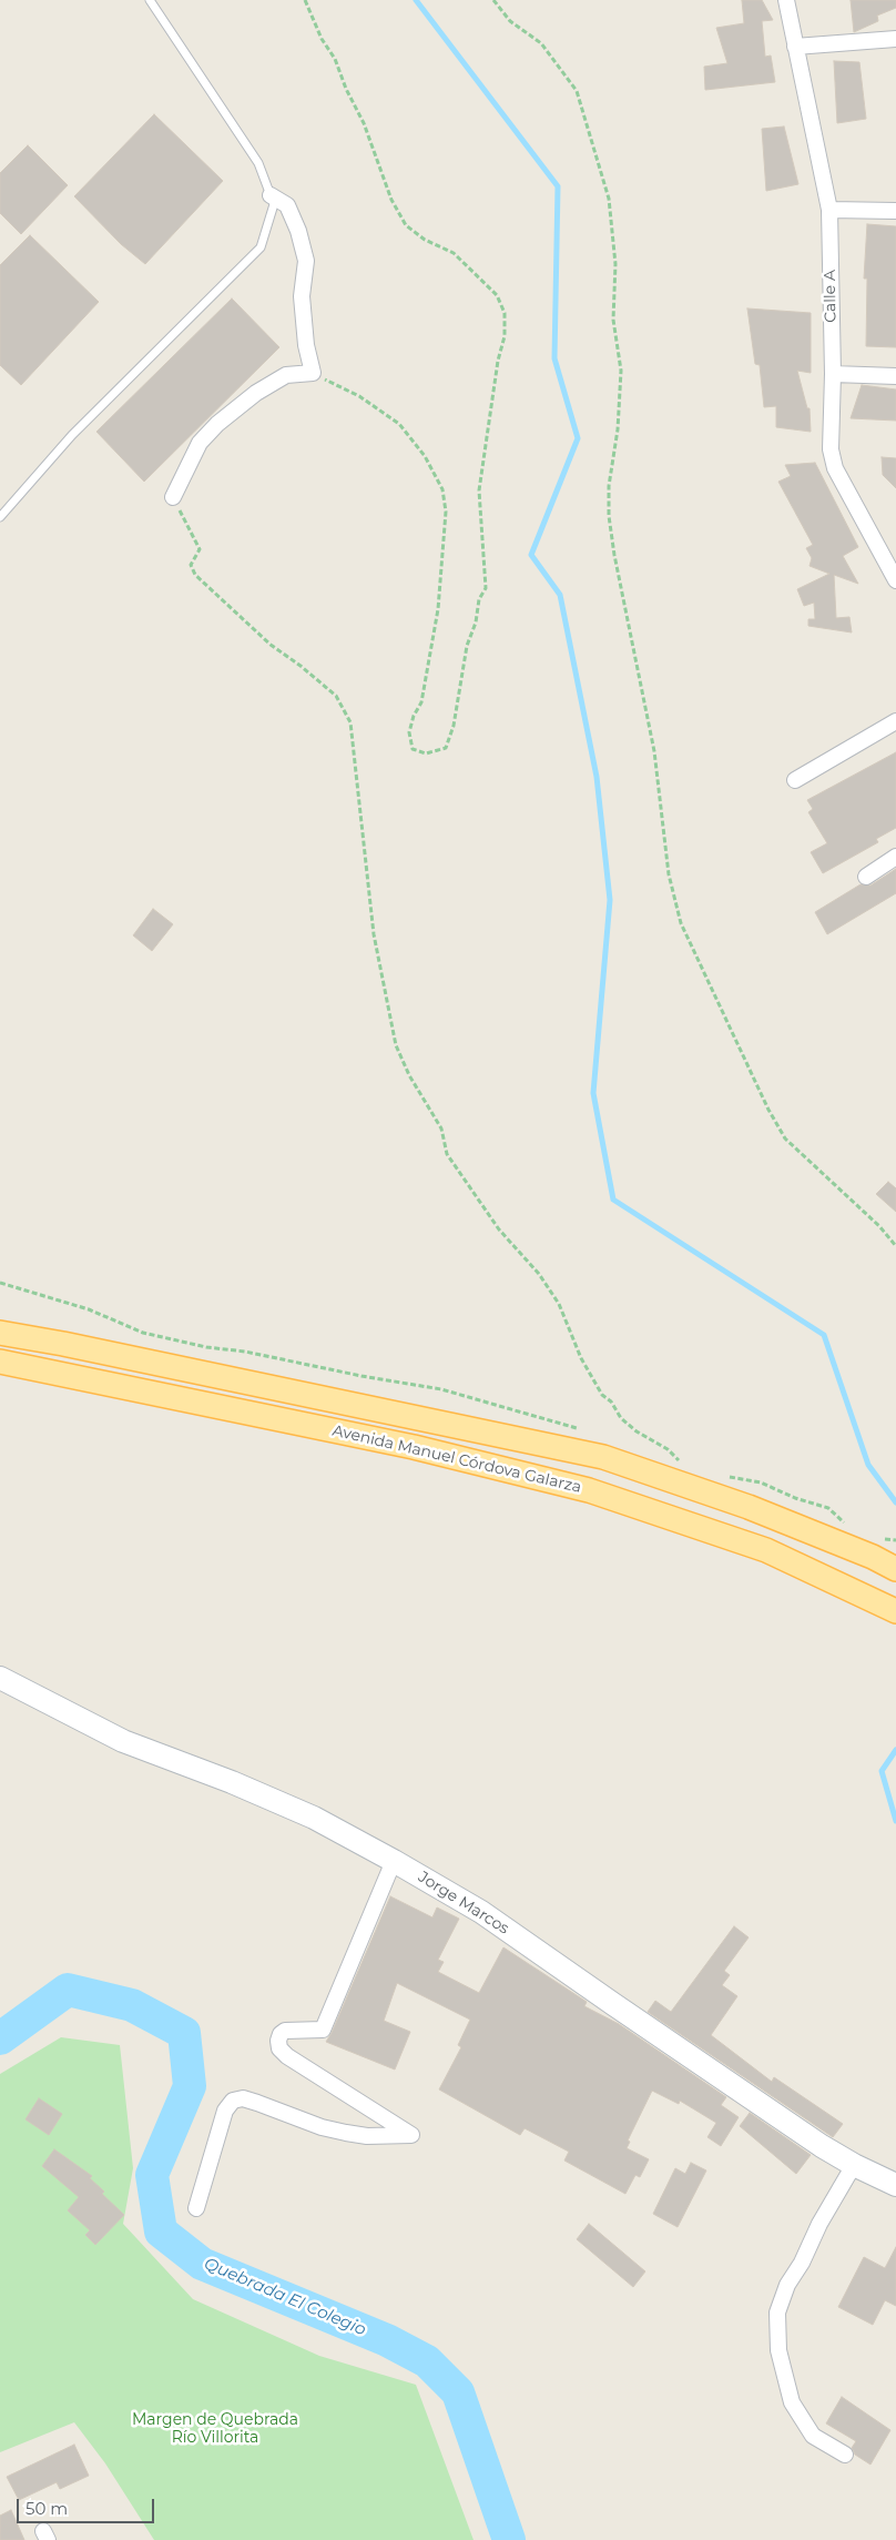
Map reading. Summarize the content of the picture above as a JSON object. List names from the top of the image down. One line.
{"streets":{"main road":["Avenida Manuel Córdova Galarza","Jorge Marcos"],"street":["Calle A"]},"water":["Quebrada El Colegio"],"parks":["Margen de Quebrada Río Villorita"],"scale_bar":"50 m"}
